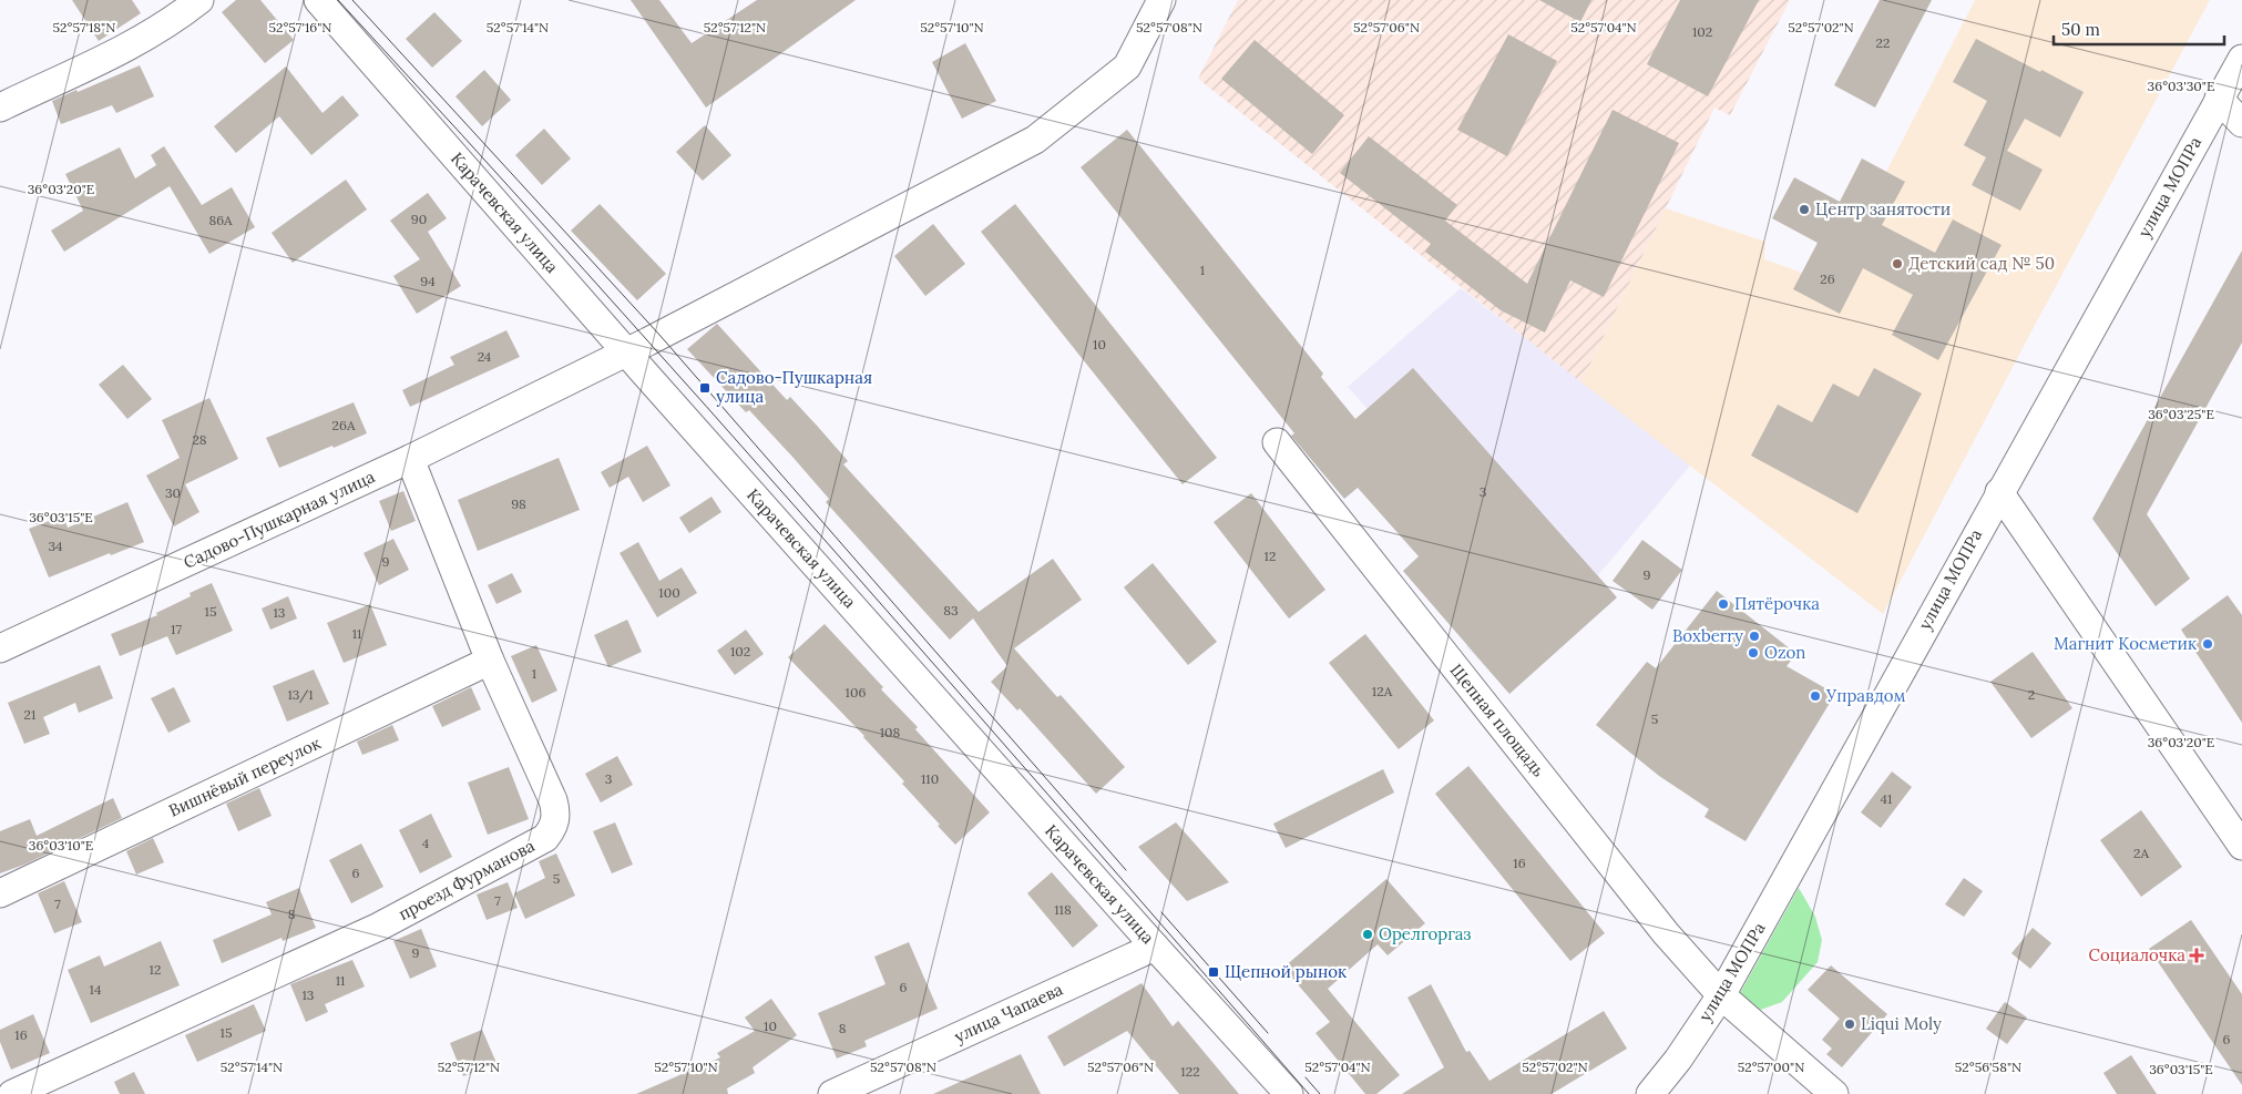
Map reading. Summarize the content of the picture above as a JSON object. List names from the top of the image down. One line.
{"streets":{"street":["улица МОПРа","Карачевская улица","Садово-Пушкарная улица","Щепная площадь","Вишнёвый переулок","проезд Фурманова","улица Чапаева"]},"crossings":[["улица МОПРа","Щепная площадь"],["Карачевская улица","Садово-Пушкарная улица"],["Карачевская улица","улица Чапаева"],["Садово-Пушкарная улица","проезд Фурманова"],["Вишнёвый переулок","проезд Фурманова"]],"places":{"other":["Центр занятости","Детский сад № 50","Пятёрочка","Boxberry","Магнит Косметик","Ozon","Управдом","Орелгоргаз","Liqui Moly"],"transit":["Садово-Пушкарная улица","Щепной рынок"],"health":["Социалочка"]},"house_numbers":["102","22","90","86А","1","26","94","10","24","26А","28","3","30","98","34","12","9","9","100","83","15","13","17","11","102","1","12А","106","13/1","2","21","5","108","3","110","41","4","2А","16","6","5","7","7","118","8","9","12","11","6","14","13","10","8","15","16","6","122"],"scale_bar":"50 m","coordinates":["52°57'18\"N","52°57'16\"N","52°57'14\"N","52°57'12\"N","52°57'10\"N","52°57'08\"N","52°57'06\"N","52°57'04\"N","52°57'02\"N","36°03'30\"E","36°03'20\"E","36°03'25\"E","36°03'15\"E","36°03'10\"E","52°57'00\"N","52°56'58\"N"]}
